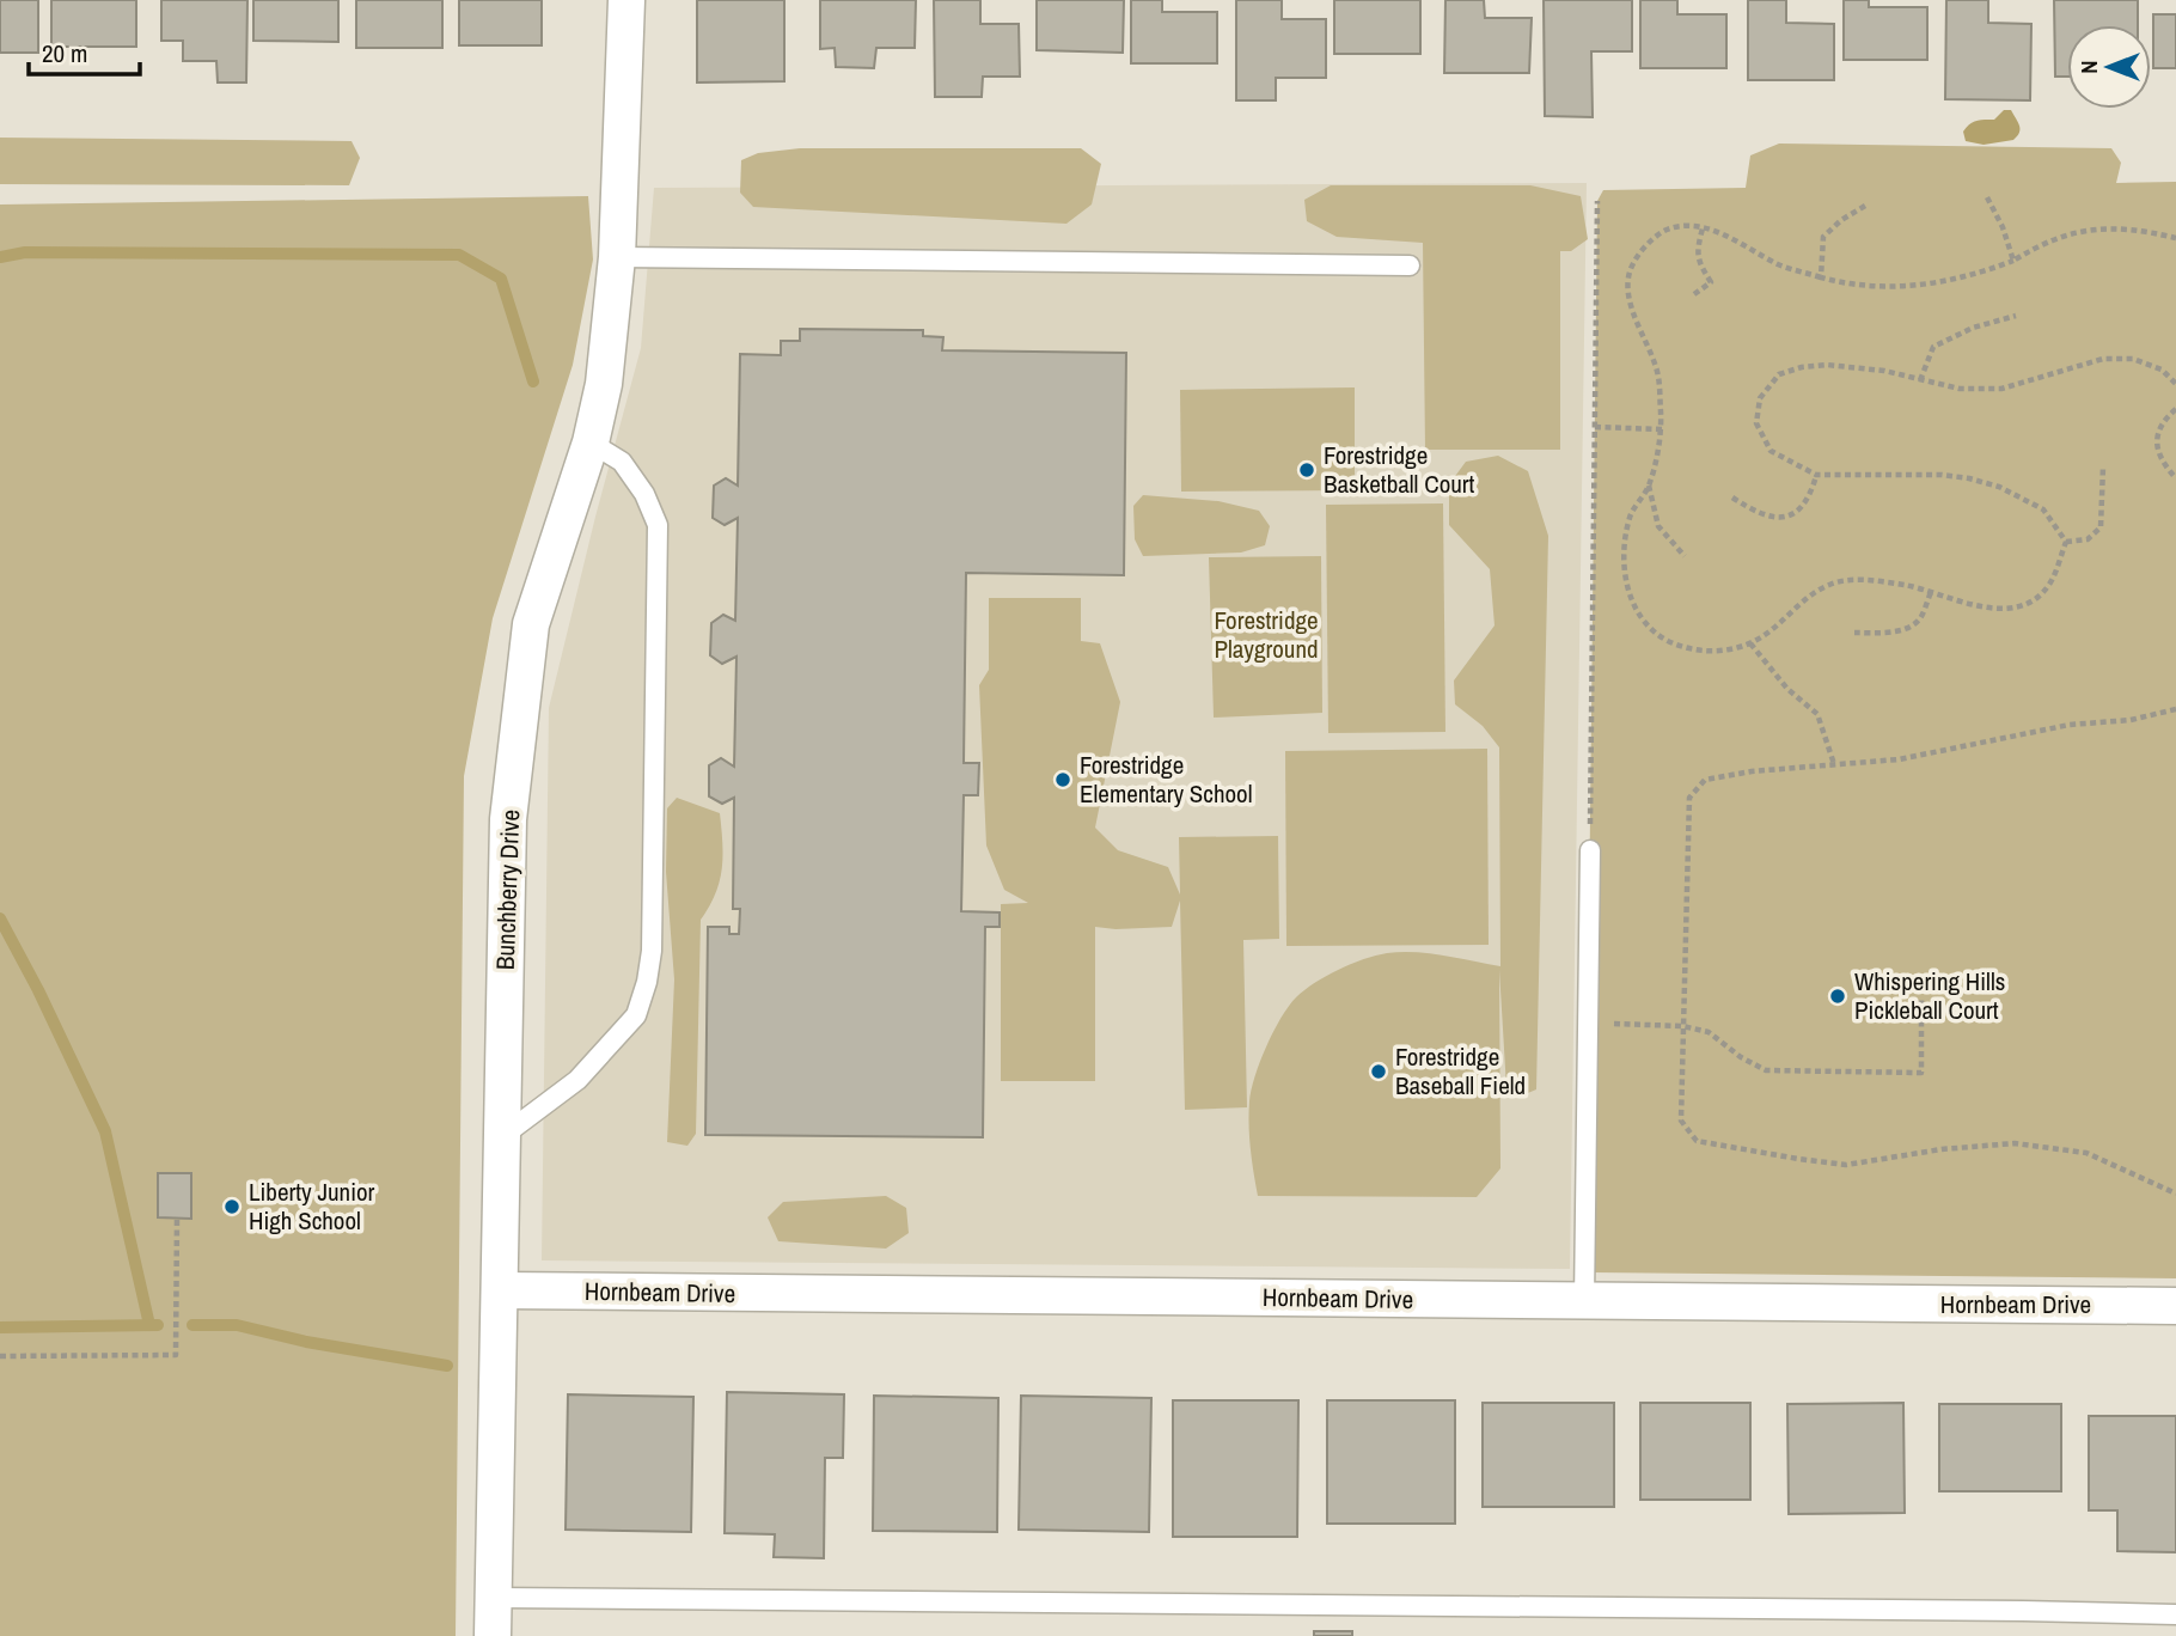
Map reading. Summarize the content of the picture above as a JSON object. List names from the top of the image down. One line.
{"streets":{"street":["Bunchberry Drive","Hornbeam Drive"]},"crossings":[["Bunchberry Drive","Hornbeam Drive"]],"parks":["Forestridge Playground"],"places":["Forestridge Basketball Court","Forestridge Elementary School","Whispering Hills Pickleball Court","Forestridge Baseball Field","Liberty Junior High School"],"scale_bar":"20 m","north":"left"}
